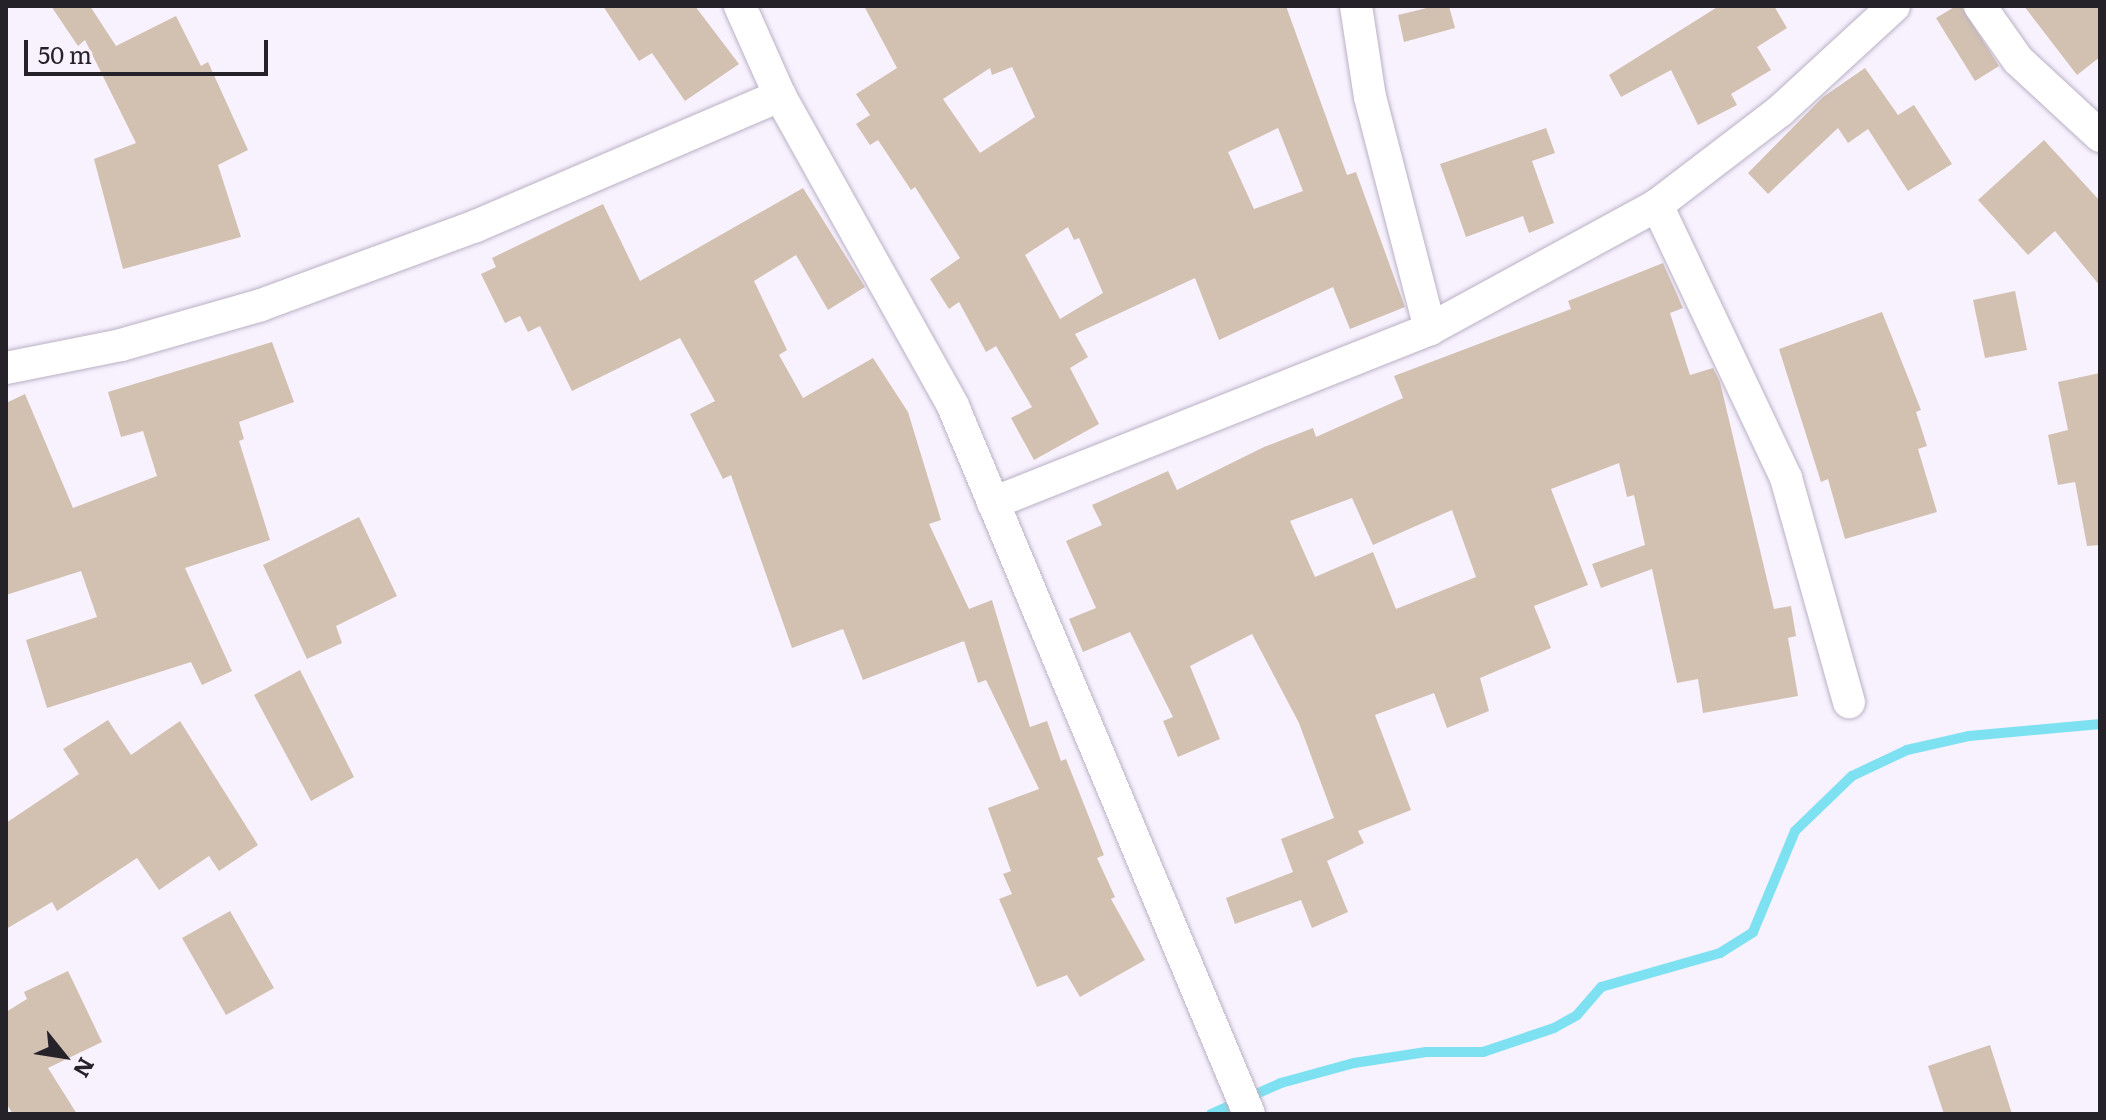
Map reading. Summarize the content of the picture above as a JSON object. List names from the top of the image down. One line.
{"scale_bar":"50 m","north":"bottom right"}
